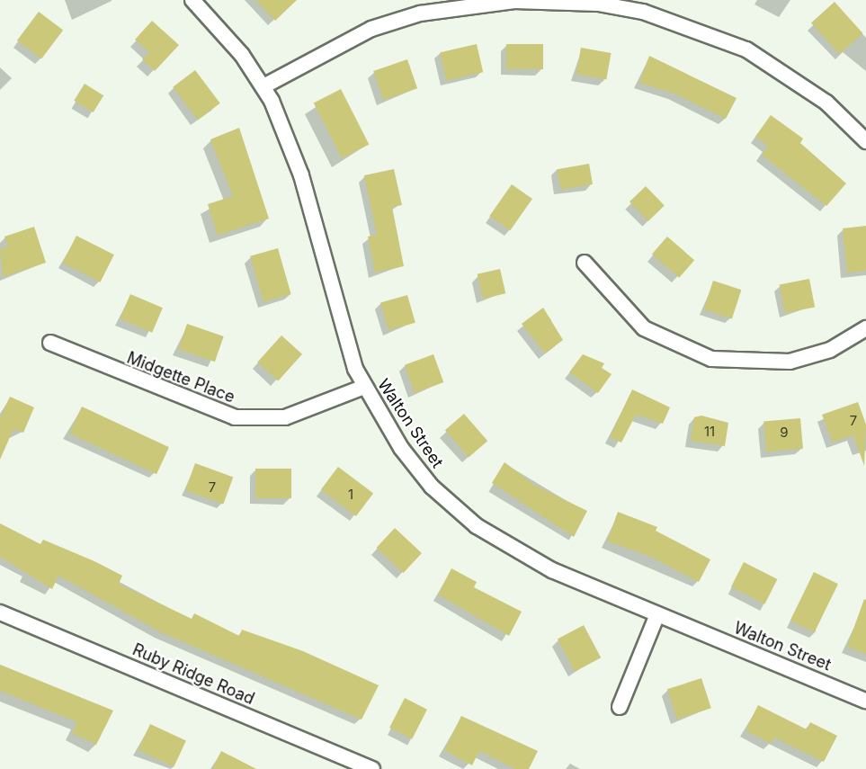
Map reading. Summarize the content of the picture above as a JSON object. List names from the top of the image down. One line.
{"streets":{"street":["Midgette Place","Walton Street","Ruby Ridge Road"]},"crossings":[["Midgette Place","Walton Street"]],"house_numbers":["7","11","9","7","1"]}
